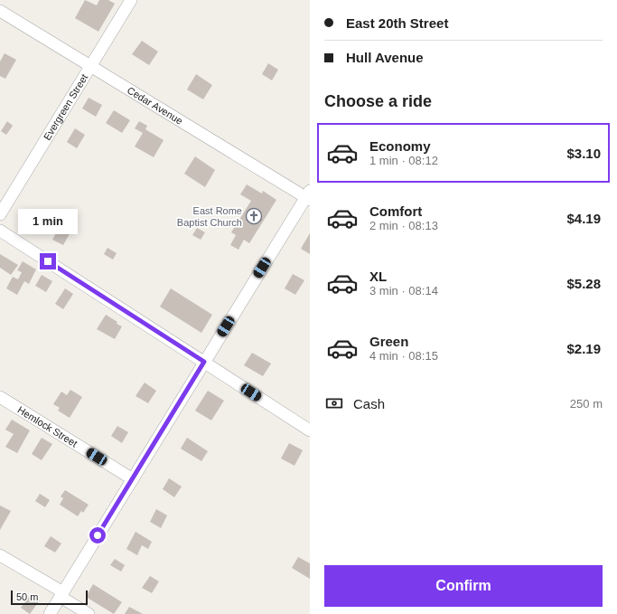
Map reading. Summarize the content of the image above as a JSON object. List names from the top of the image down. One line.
{"streets":{"street":["Cedar Avenue","Evergreen Street","Hemlock Street"]},"crossings":[["Cedar Avenue","Evergreen Street"]],"places":{"church":["East Rome Baptist Church"]},"scale_bar":"50 m","page":{"banner":["East 20th Street","Hull Avenue"],"heading":"Choose a ride","list":[{"name":"Economy","note":"1 min · 08:12","value":"$3.10"},{"name":"Comfort","note":"2 min · 08:13","value":"$4.19"},{"name":"XL","note":"3 min · 08:14","value":"$5.28"},{"name":"Green","note":"4 min · 08:15","value":"$2.19"}],"bubble":"1 min","pay":["Cash","250 m"],"buttons":"Confirm","scale":"50 m"}}
